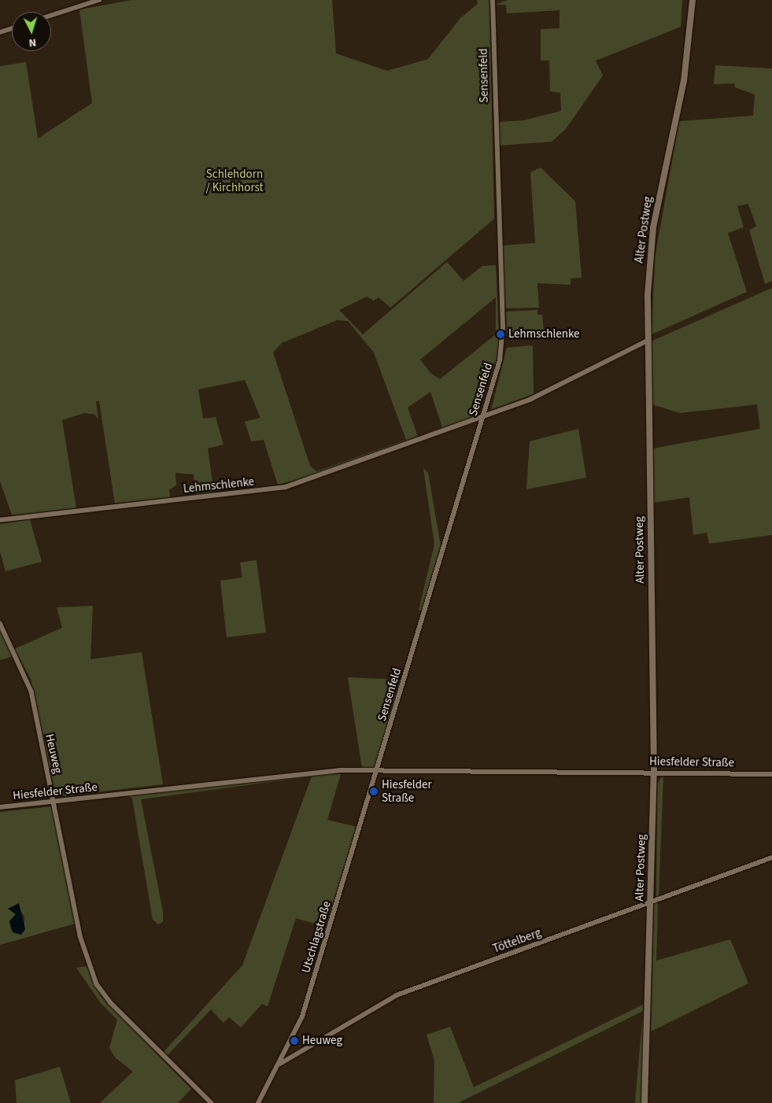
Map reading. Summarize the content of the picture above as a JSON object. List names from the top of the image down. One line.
{"streets":{"main road":["Alter Postweg"],"street":["Sensenfeld","Lehmschlenke","Heuweg","Hiesfelder Straße","Utschlagstraße","Töttelberg"]},"crossings":[["Sensenfeld","Lehmschlenke"],["Sensenfeld","Hiesfelder Straße"],["Sensenfeld","Utschlagstraße"],["Alter Postweg","Lehmschlenke"],["Alter Postweg","Hiesfelder Straße"],["Alter Postweg","Töttelberg"],["Heuweg","Hiesfelder Straße"],["Hiesfelder Straße","Utschlagstraße"],["Utschlagstraße","Töttelberg"]],"parks":["Schlehdorn / Kirchhorst"],"places":["Lehmschlenke","Hiesfelder Straße","Heuweg"],"north":"bottom"}
